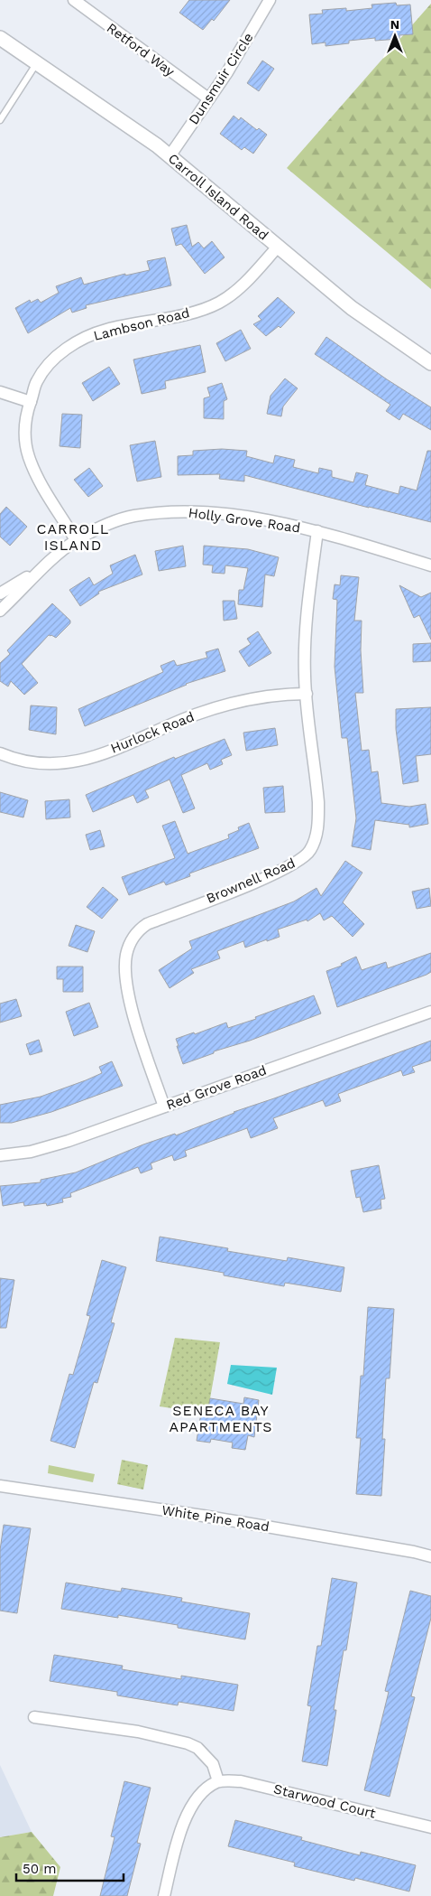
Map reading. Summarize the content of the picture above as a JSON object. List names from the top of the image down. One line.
{"streets":{"street":["Retford Way","Dunsmuir Circle","Carroll Island Road","Lambson Road","Holly Grove Road","Hurlock Road","Brownell Road","Red Grove Road","White Pine Road","Starwood Court"]},"crossings":[["Retford Way","Dunsmuir Circle"],["Dunsmuir Circle","Carroll Island Road"],["Carroll Island Road","Lambson Road"],["Lambson Road","Holly Grove Road"],["Holly Grove Road","Brownell Road"],["Hurlock Road","Brownell Road"],["Brownell Road","Red Grove Road"]],"districts":["CARROLL ISLAND","SENECA BAY APARTMENTS"],"scale_bar":"50 m","north":"top"}
